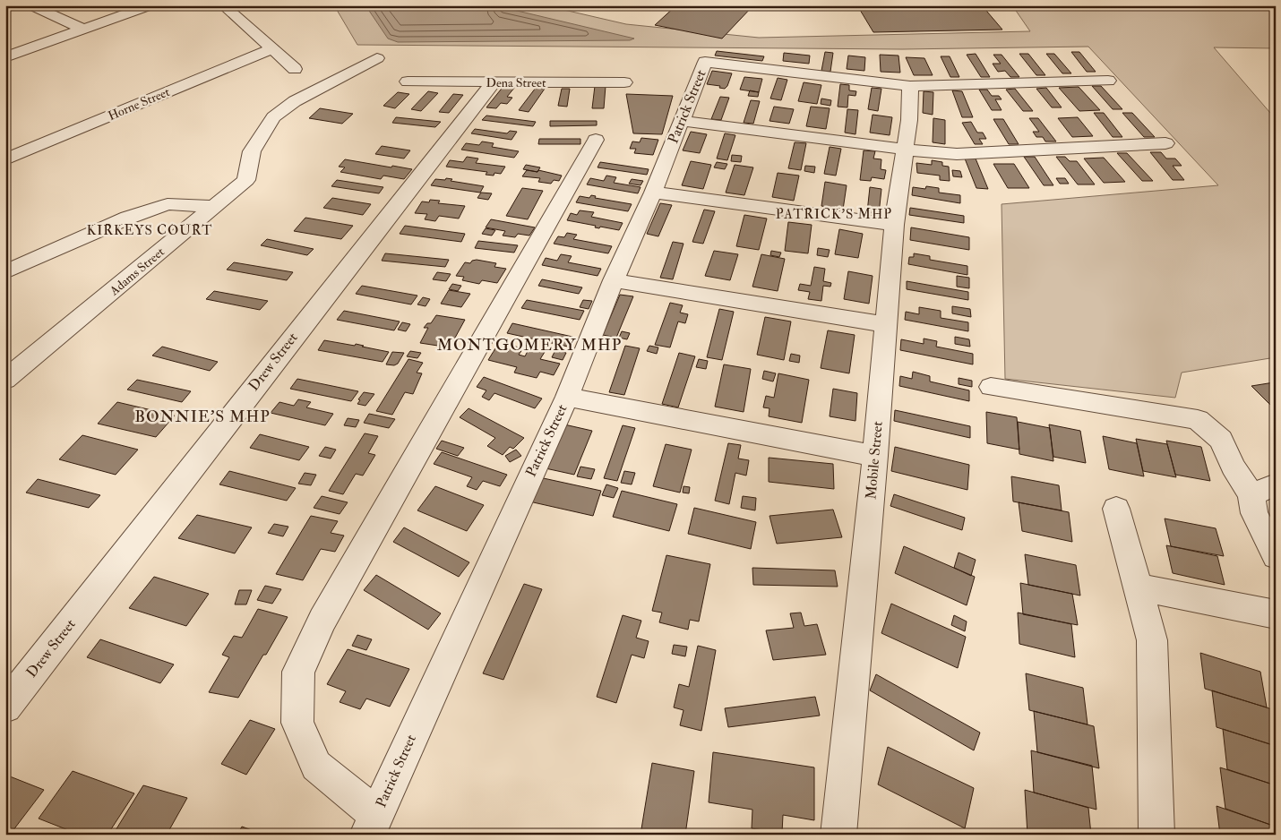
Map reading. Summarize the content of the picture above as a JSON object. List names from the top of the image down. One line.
{"streets":{"street":["Dena Street","Horne Street","Patrick Street","Adams Street","Drew Street","Mobile Street"]},"crossings":[["Dena Street","Drew Street"],["Patrick Street","Mobile Street"]],"districts":["PATRICK'S MHP","KIRKEYS COURT","MONTGOMERY MHP","BONNIE'S MHP"]}
